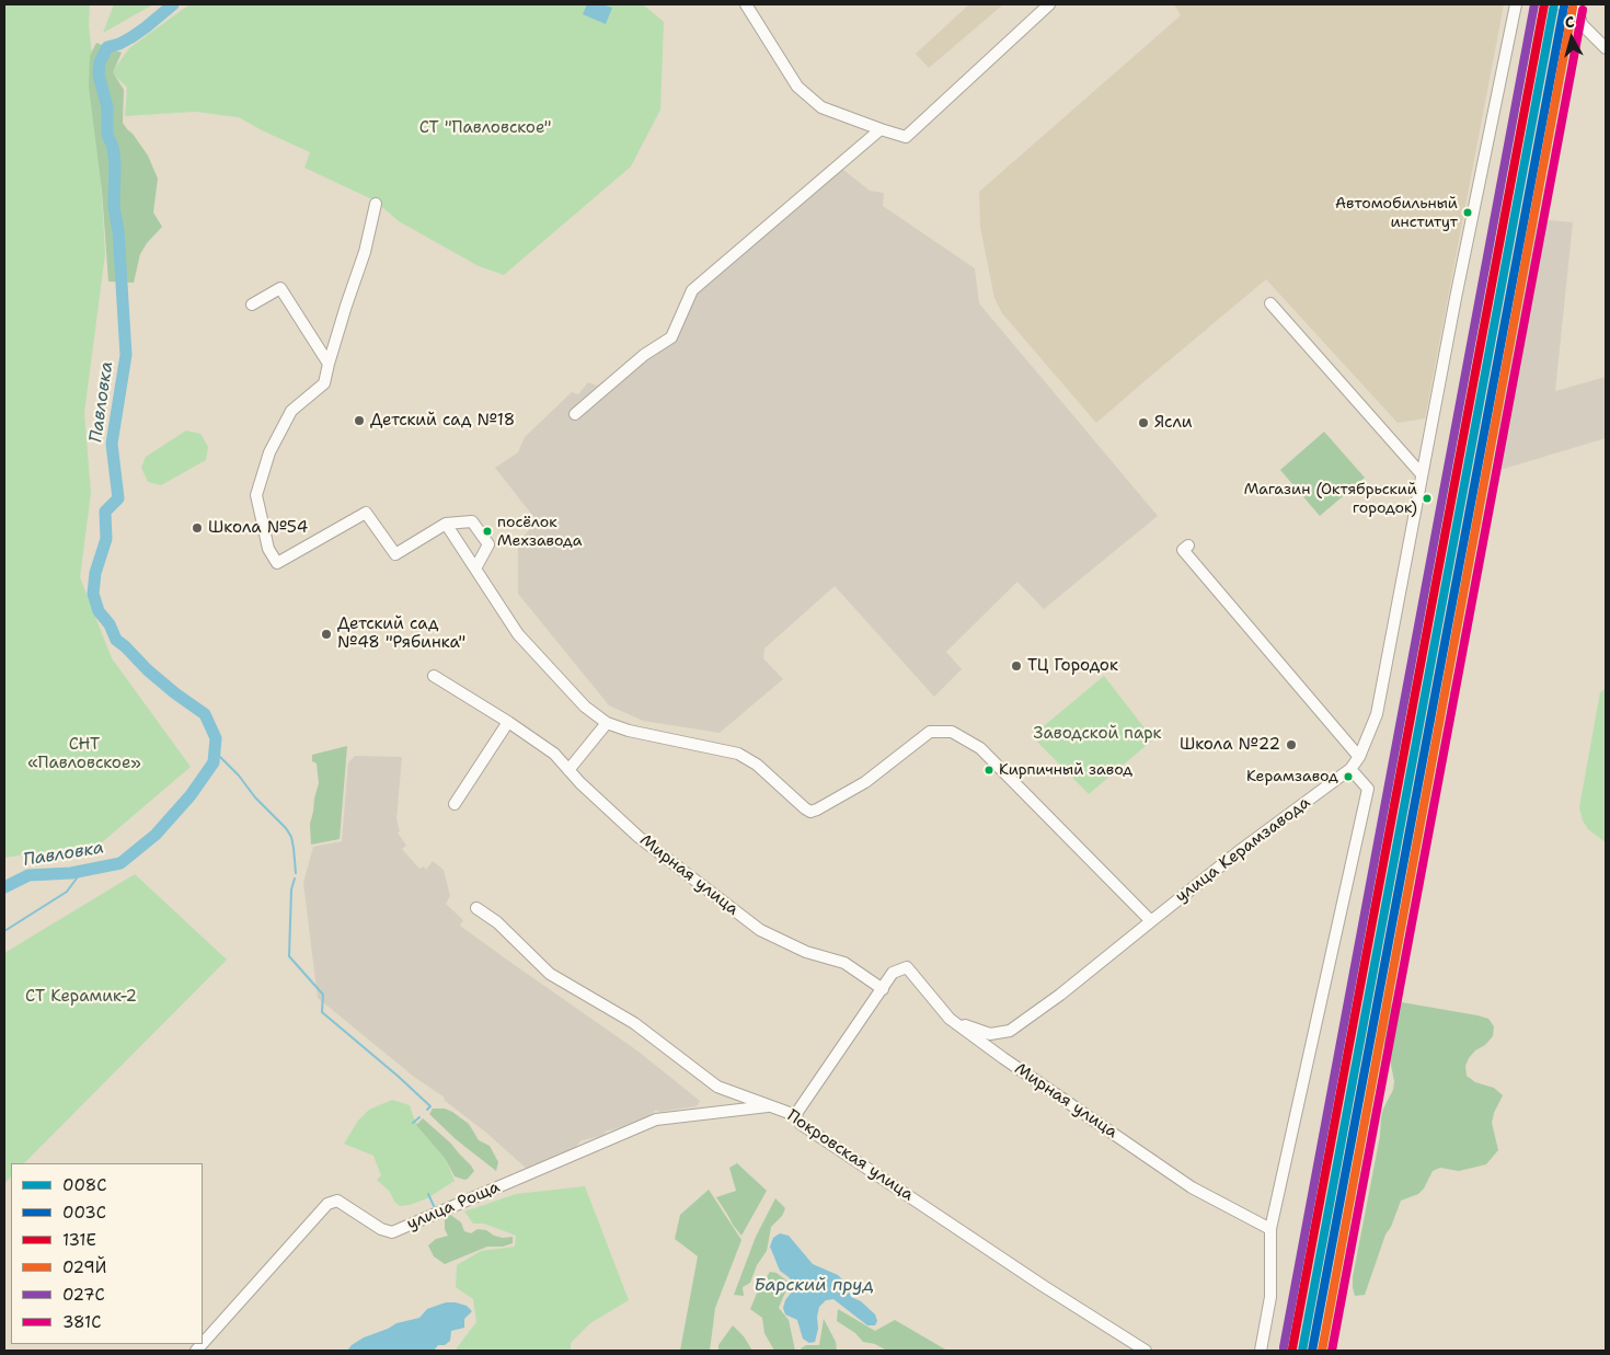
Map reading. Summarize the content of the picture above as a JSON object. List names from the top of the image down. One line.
{"streets":{"street":["улица Керамзавода","Мирная улица","Покровская улица","улица Роща"]},"crossings":[["улица Керамзавода","Мирная улица"],["Мирная улица","Покровская улица"],["Покровская улица","улица Роща"]],"water":["Павловка","Барский пруд"],"parks":["СТ \"Павловское\"","Заводской парк","СНТ «Павловское»","СТ Керамик-2"],"places":["Автомобильный институт","Детский сад №18","Ясли","Магазин (Октябрьский городок)","Школа №54","посёлок Мехзавода","Детский сад №48 \"Рябинка\"","ТЦ Городок","Школа №22","Кирпичный завод","Керамзавод"],"lines":["transit line 008С","transit line 131Е","transit line 027С","transit line 003С","transit line 029Й","transit line 381С"],"legend":["008С","003С","131Е","029Й","027С","381С"],"north":"top"}
